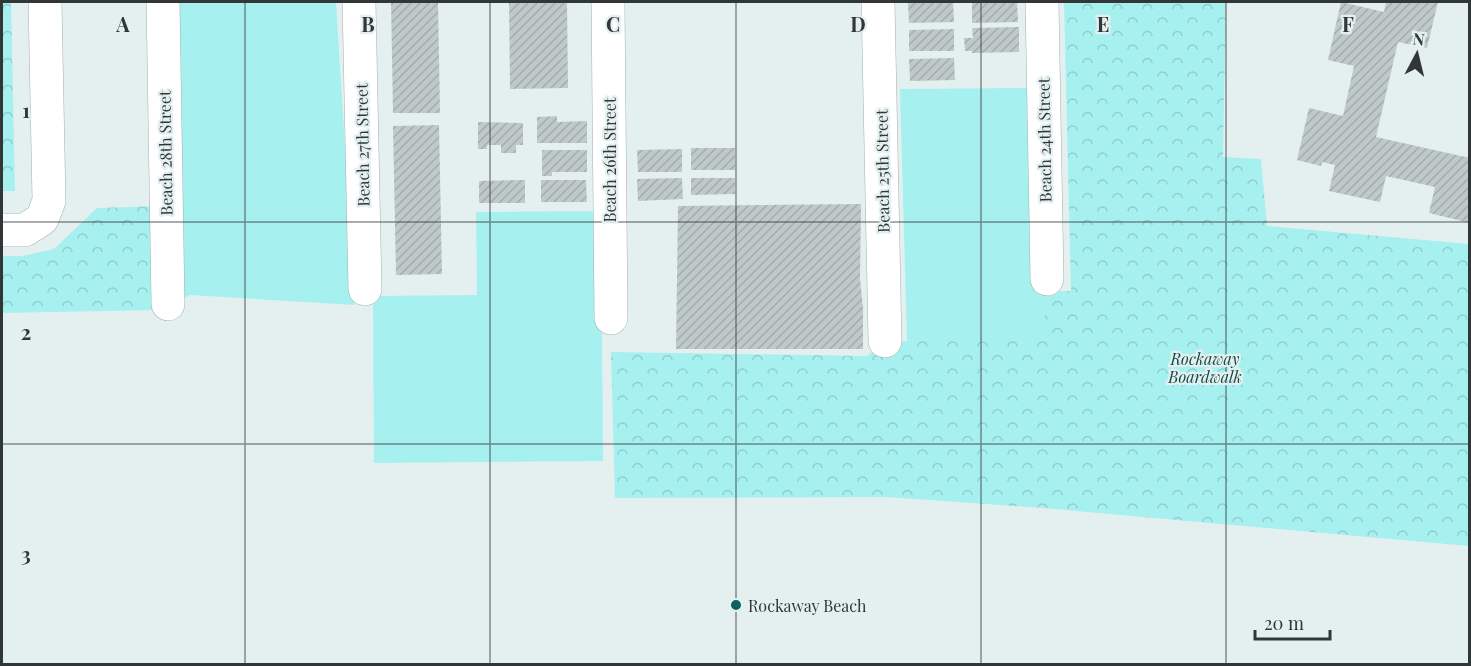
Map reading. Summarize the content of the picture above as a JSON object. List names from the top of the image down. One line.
{"streets":{"street":["Beach 24th Street","Beach 27th Street","Beach 28th Street","Beach 26th Street","Beach 25th Street"]},"parks":["Rockaway Boardwalk"],"places":["Rockaway Beach"],"scale_bar":"20 m","north":"top","grid":{"columns":["A","B","C","D","E","F"],"rows":["1","2","3"]}}
